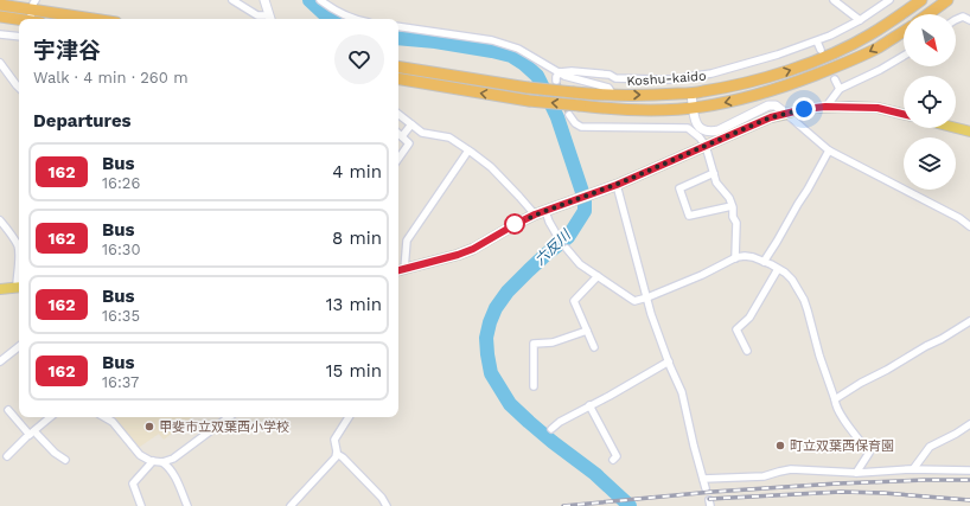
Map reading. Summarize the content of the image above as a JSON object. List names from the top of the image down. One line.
{"streets":{"highway":["Koshu-kaido"]},"water":["六反川"],"places":["甲斐市立双葉西小学校","町立双葉西保育園"],"lines":["bus line 162"],"north":"bottom right","page":{"heading":[["宇津谷","Walk · 4 min · 260 m"],"Departures"],"list":[{"mark":"162","name":"Bus","note":"16:26","value":"4 min"},{"mark":"162","name":"Bus","note":"16:30","value":"8 min"},{"mark":"162","name":"Bus","note":"16:35","value":"13 min"},{"mark":"162","name":"Bus","note":"16:37","value":"15 min"}]}}
